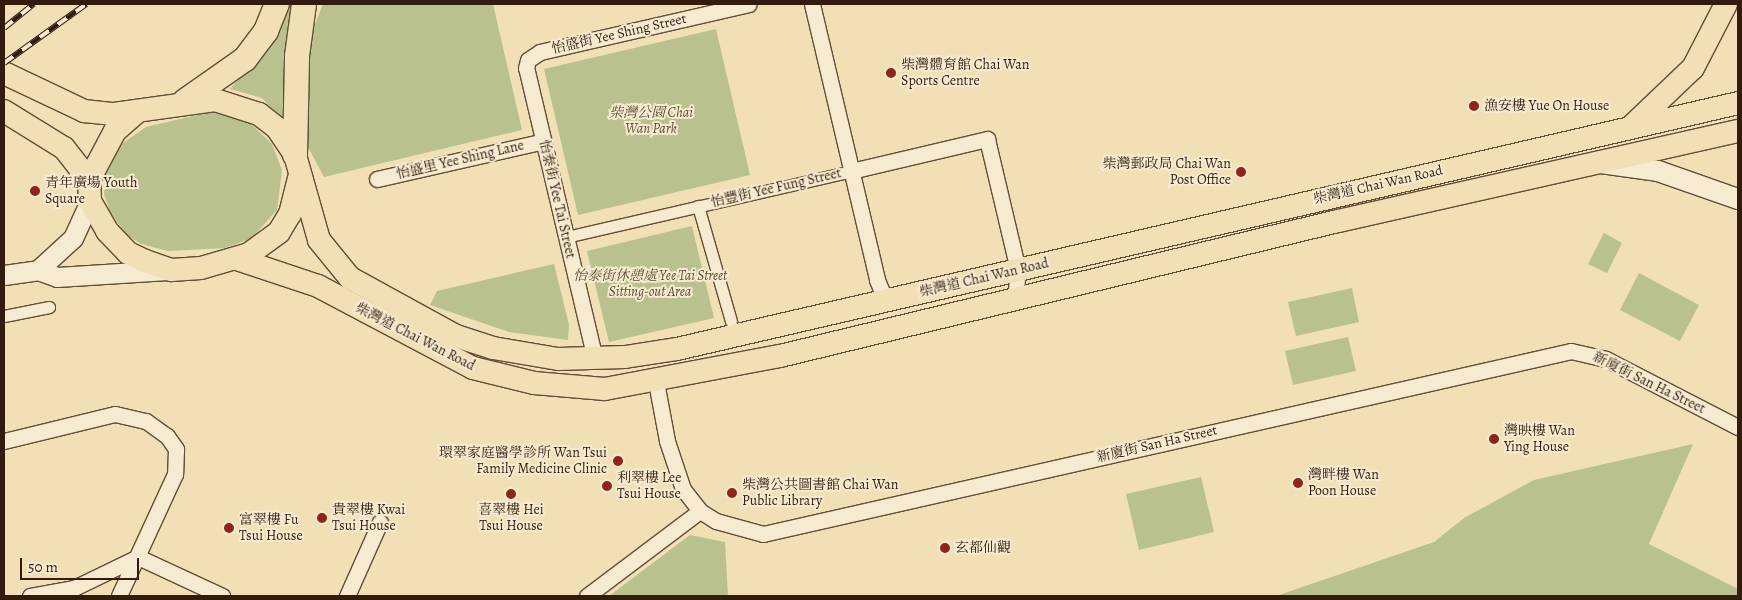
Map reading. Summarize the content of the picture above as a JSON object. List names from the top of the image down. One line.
{"streets":{"main road":["柴灣道 Chai Wan Road"],"street":["怡盛街 Yee Shing Street","怡盛里 Yee Shing Lane","怡豐街 Yee Fung Street","怡泰街 Yee Tai Street","新廈街 San Ha Street"]},"crossings":[["怡盛街 Yee Shing Street","怡泰街 Yee Tai Street"],["怡盛里 Yee Shing Lane","怡泰街 Yee Tai Street"],["柴灣道 Chai Wan Road","怡豐街 Yee Fung Street"],["柴灣道 Chai Wan Road","怡泰街 Yee Tai Street"],["柴灣道 Chai Wan Road","新廈街 San Ha Street"],["怡豐街 Yee Fung Street","怡泰街 Yee Tai Street"]],"parks":["柴灣公園 Chai Wan Park","怡泰街休憩處 Yee Tai Street Sitting-out Area"],"places":["柴灣體育館 Chai Wan Sports Centre","漁安樓 Yue On House","柴灣郵政局 Chai Wan Post Office","青年廣場 Youth Square","灣映樓 Wan Ying House","環翠家庭醫學診所 Wan Tsui Family Medicine Clinic","灣畔樓 Wan Poon House","利翠樓 Lee Tsui House","柴灣公共圖書館 Chai Wan Public Library","喜翠樓 Hei Tsui House","貴翠樓 Kwai Tsui House","富翠樓 Fu Tsui House","玄都仙觀"],"scale_bar":"50 m"}
